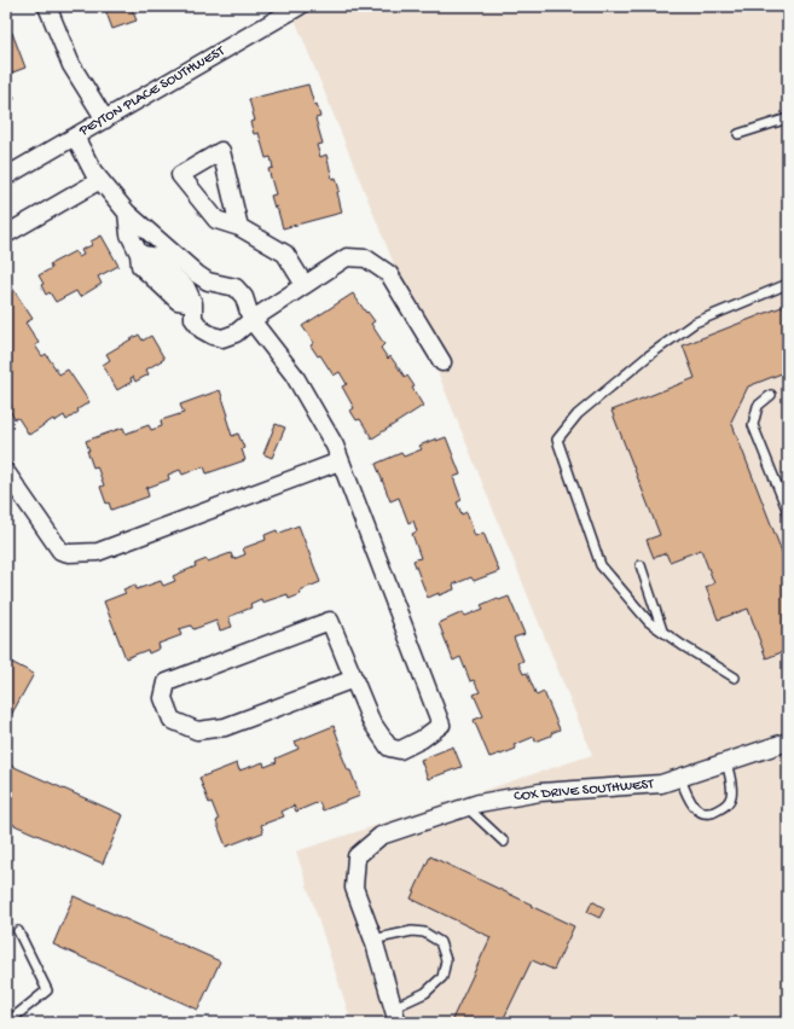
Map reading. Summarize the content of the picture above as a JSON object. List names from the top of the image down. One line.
{"streets":{"street":["PEYTON PLACE SOUTHWEST","COX DRIVE SOUTHWEST"]}}
